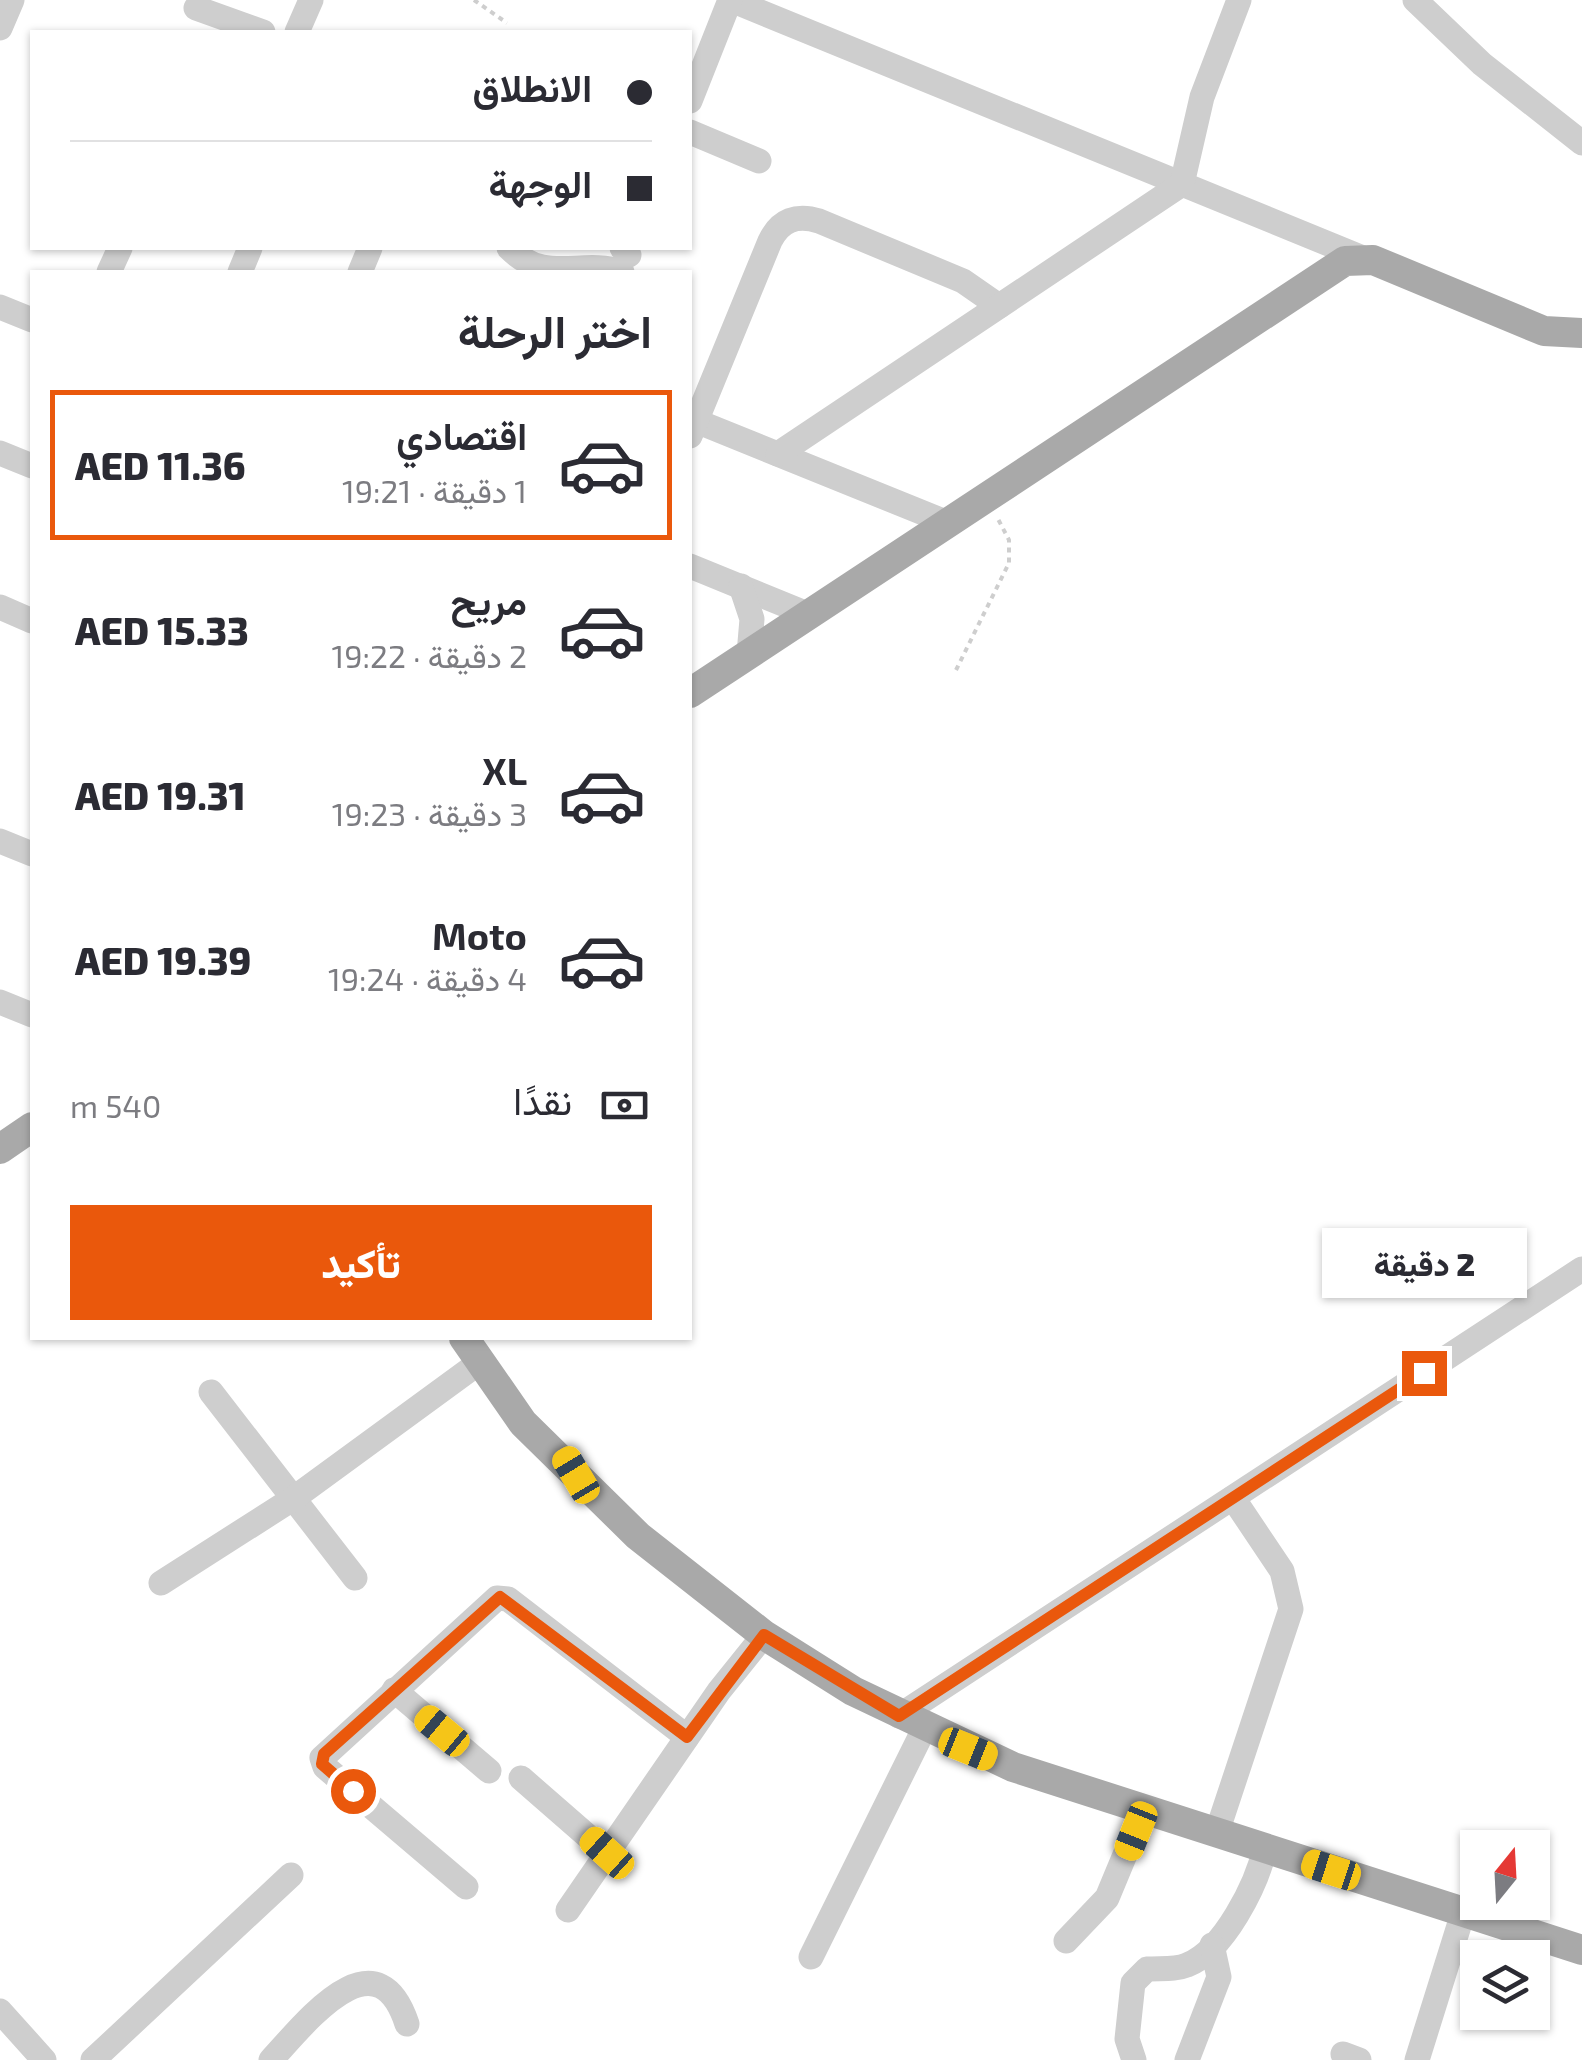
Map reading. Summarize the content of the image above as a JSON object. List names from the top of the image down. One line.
{"north":"top","page":{"banner":["الانطلاق","الوجهة"],"heading":"اختر الرحلة","list":[{"name":"اقتصادي","note":"1 دقيقة · 19:21","value":"AED 11.36"},{"name":"مريح","note":"2 دقيقة · 19:22","value":"AED 15.33"},{"name":"XL","note":"3 دقيقة · 19:23","value":"AED 19.31"},{"name":"Moto","note":"4 دقيقة · 19:24","value":"AED 19.39"}],"pay":["نقدًا","540 m"],"buttons":"تأكيد","bubble":"2 دقيقة"}}
